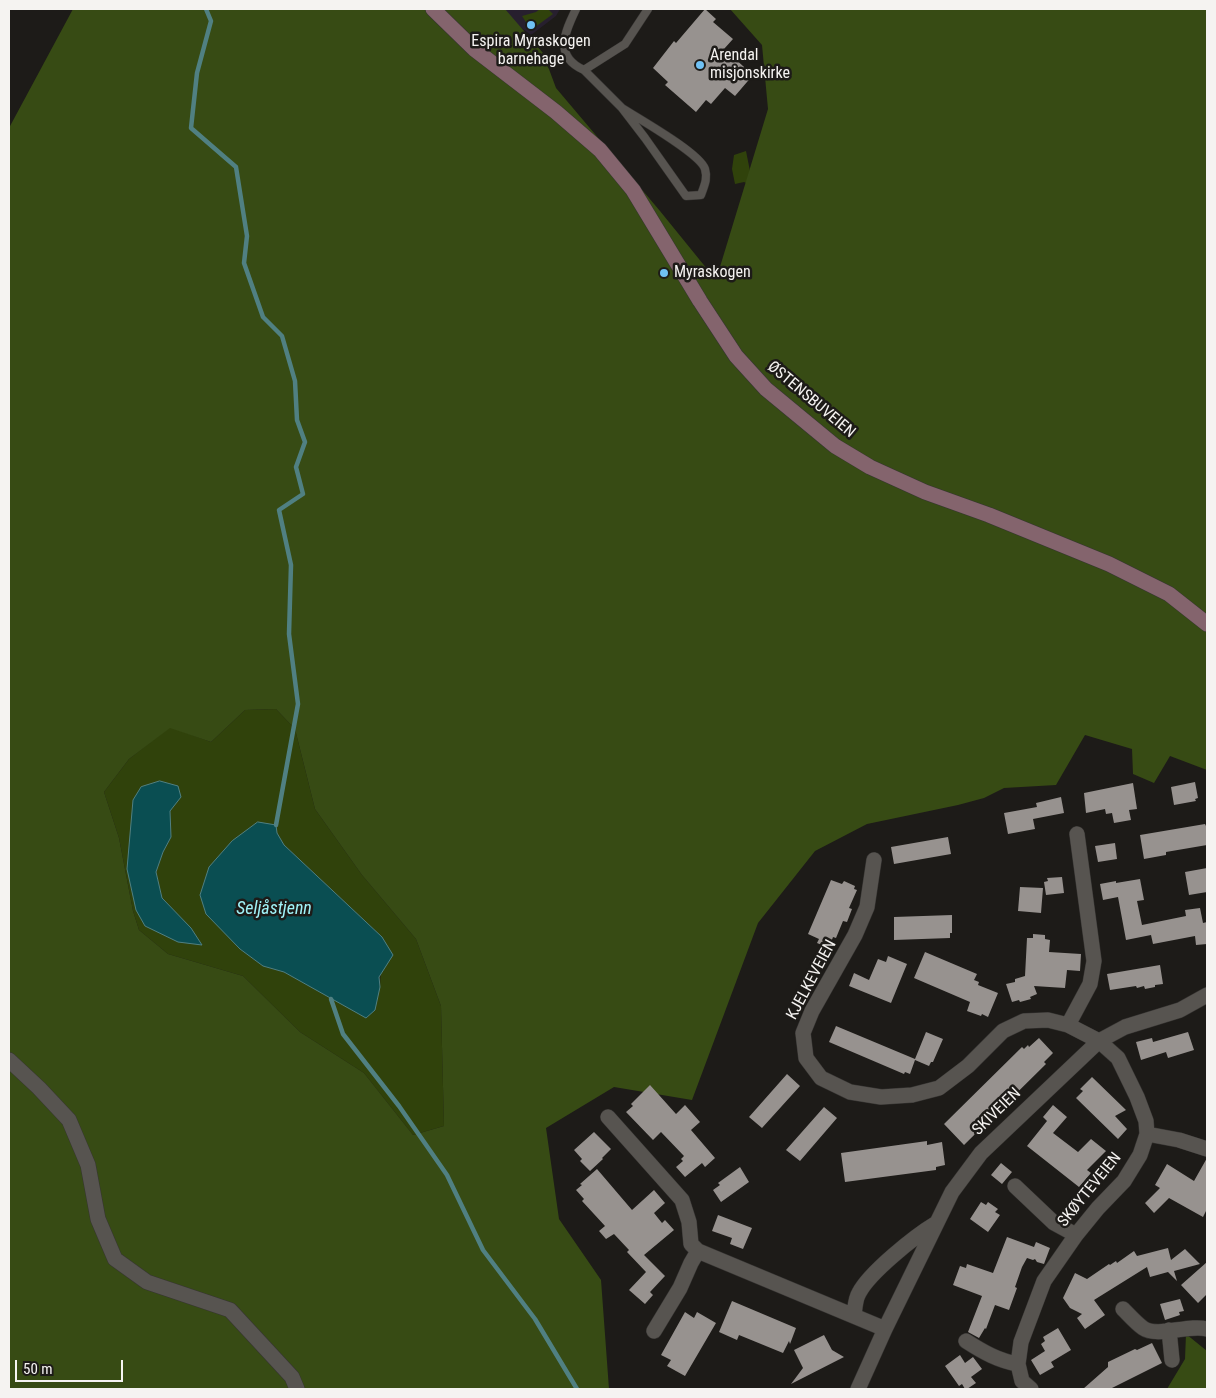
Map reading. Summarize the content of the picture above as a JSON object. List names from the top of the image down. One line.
{"streets":{"main road":["ØSTENSBUVEIEN"],"street":["KJELKEVEIEN","SKIVEIEN","SKØYTEVEIEN"]},"crossings":[["KJELKEVEIEN","SKIVEIEN"]],"water":["Seljåstjenn"],"places":["Espira Myraskogen barnehage","Arendal misjonskirke","Myraskogen"],"scale_bar":"50 m"}
